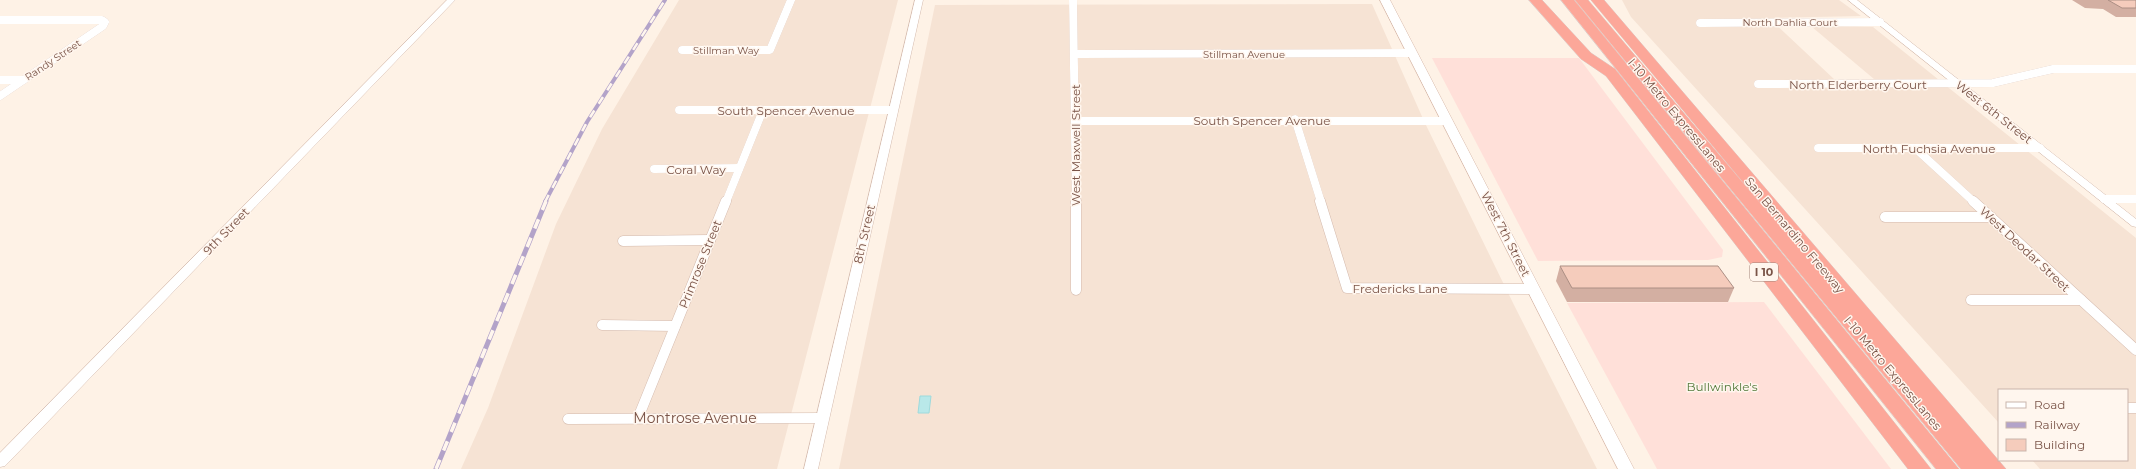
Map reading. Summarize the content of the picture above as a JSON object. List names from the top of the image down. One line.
{"streets":{"highway":["I-10 Metro ExpressLanes","San Bernardino Freeway","I 10"],"main road":["West 7th Street"],"street":["North Dahlia Court","Stillman Way","Stillman Avenue","Randy Street","North Elderberry Court","South Spencer Avenue","West 6th Street","West Maxwell Street","North Fuchsia Avenue","Coral Way","9th Street","8th Street","West Deodar Street","Primrose Street","Fredericks Lane","Montrose Avenue"]},"crossings":[["North Dahlia Court","West 6th Street"],["Stillman Avenue","West Maxwell Street"],["Stillman Avenue","West 7th Street"],["North Elderberry Court","West 6th Street"],["South Spencer Avenue","West Maxwell Street"],["South Spencer Avenue","8th Street"],["South Spencer Avenue","West 7th Street"],["South Spencer Avenue","Primrose Street"],["South Spencer Avenue","Fredericks Lane"],["West 6th Street","North Fuchsia Avenue"],["North Fuchsia Avenue","West Deodar Street"],["Coral Way","Primrose Street"],["8th Street","Montrose Avenue"],["West 7th Street","Fredericks Lane"],["Primrose Street","Montrose Avenue"]],"parks":["Bullwinkle's"],"legend":["Road","Railway","Building"]}
